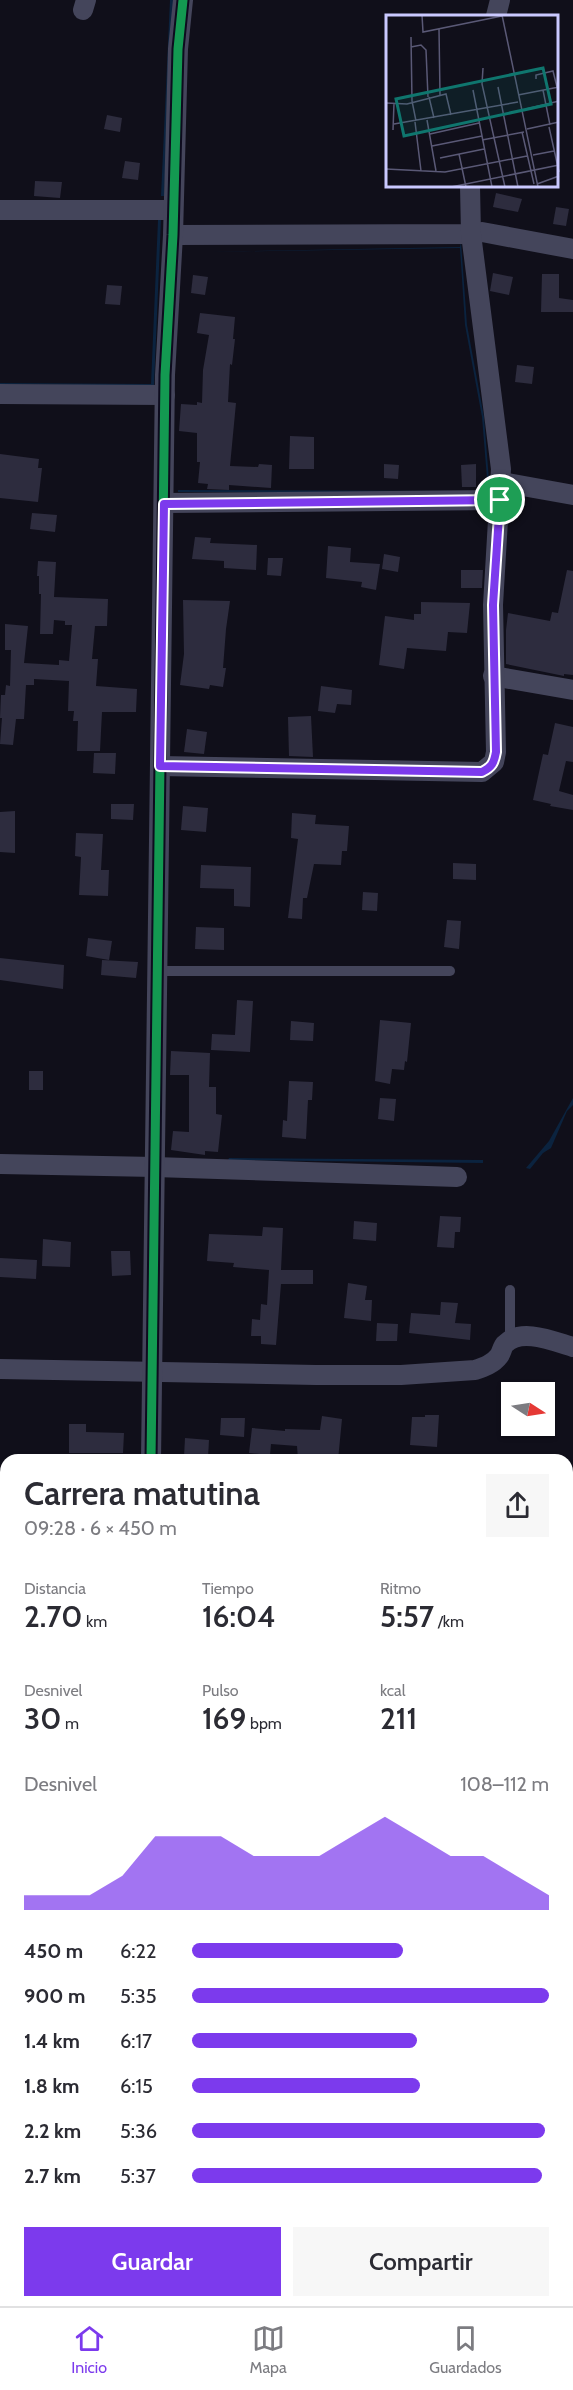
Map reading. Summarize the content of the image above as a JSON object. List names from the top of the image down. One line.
{"north":"right","page":{"heading":["Carrera matutina","09:28 · 6 × 450 m"],"stats":[["Distancia","2.70 km"],["Tiempo","16:04"],["Ritmo","5:57 /km"],["Desnivel","30 m"],["Pulso","169 bpm"],["kcal","211"]],"chart":["Desnivel","108–112 m"],"list":[{"name":"450 m","note":"6:22"},{"name":"900 m","note":"5:35"},{"name":"1.4 km","note":"6:17"},{"name":"1.8 km","note":"6:15"},{"name":"2.2 km","note":"5:36"},{"name":"2.7 km","note":"5:37"}],"buttons":["Guardar","Compartir"],"tabs":["Inicio","Mapa","Guardados"]}}
